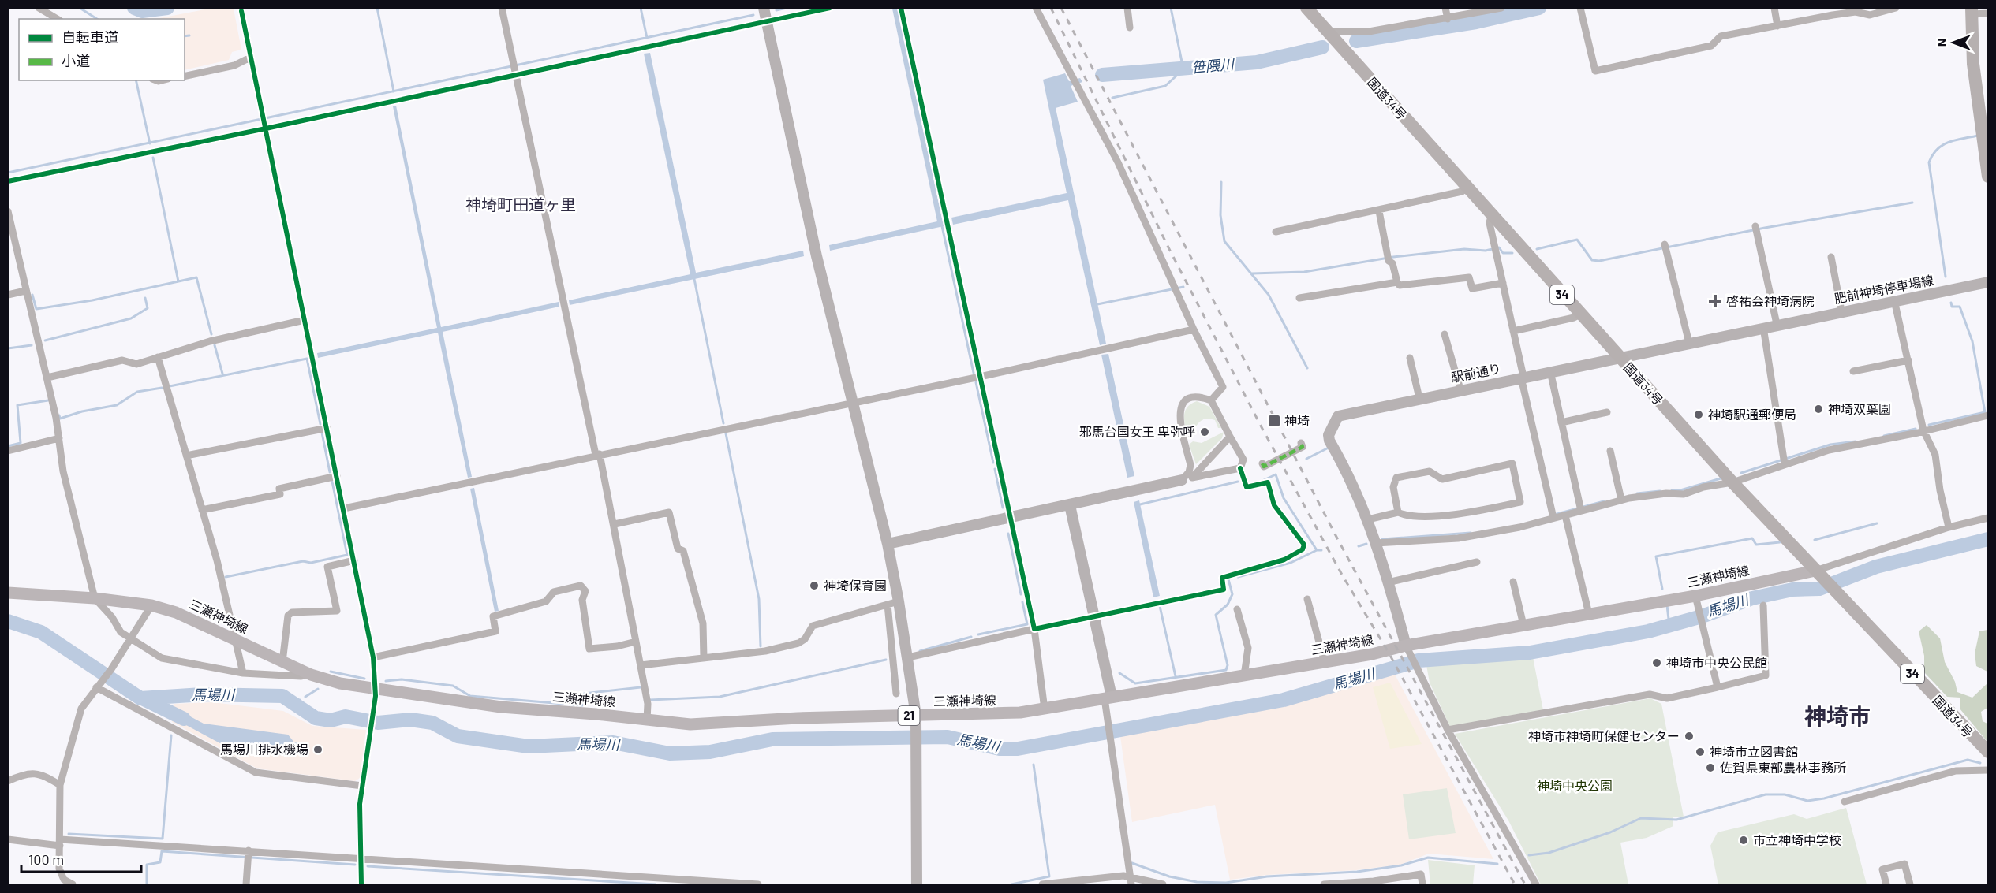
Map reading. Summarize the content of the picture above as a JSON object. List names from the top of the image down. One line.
{"streets":{"highway":["国道34号","34"],"main road":["三瀬神埼線","21"],"street":["肥前神埼停車場線","駅前通り"]},"crossings":[["国道34号","肥前神埼停車場線"],["国道34号","駅前通り"],["国道34号","三瀬神埼線"],["肥前神埼停車場線","駅前通り"]],"districts":["神埼町田道ヶ里","神埼市"],"water":["笹隈川","馬場川"],"parks":["神埼中央公園"],"places":{"health":["啓祐会神埼病院"],"other":["神埼双葉園","神埼駅通郵便局","邪馬台国女王 卑弥呼","神埼保育園","神埼市中央公民館","神埼市神埼町保健センター","馬場川排水機場","神埼市立図書館","佐賀県東部農林事務所","市立神埼中学校"],"transit":["神埼"]},"legend":["自転車道","小道"],"scale_bar":"100 m","north":"left"}
